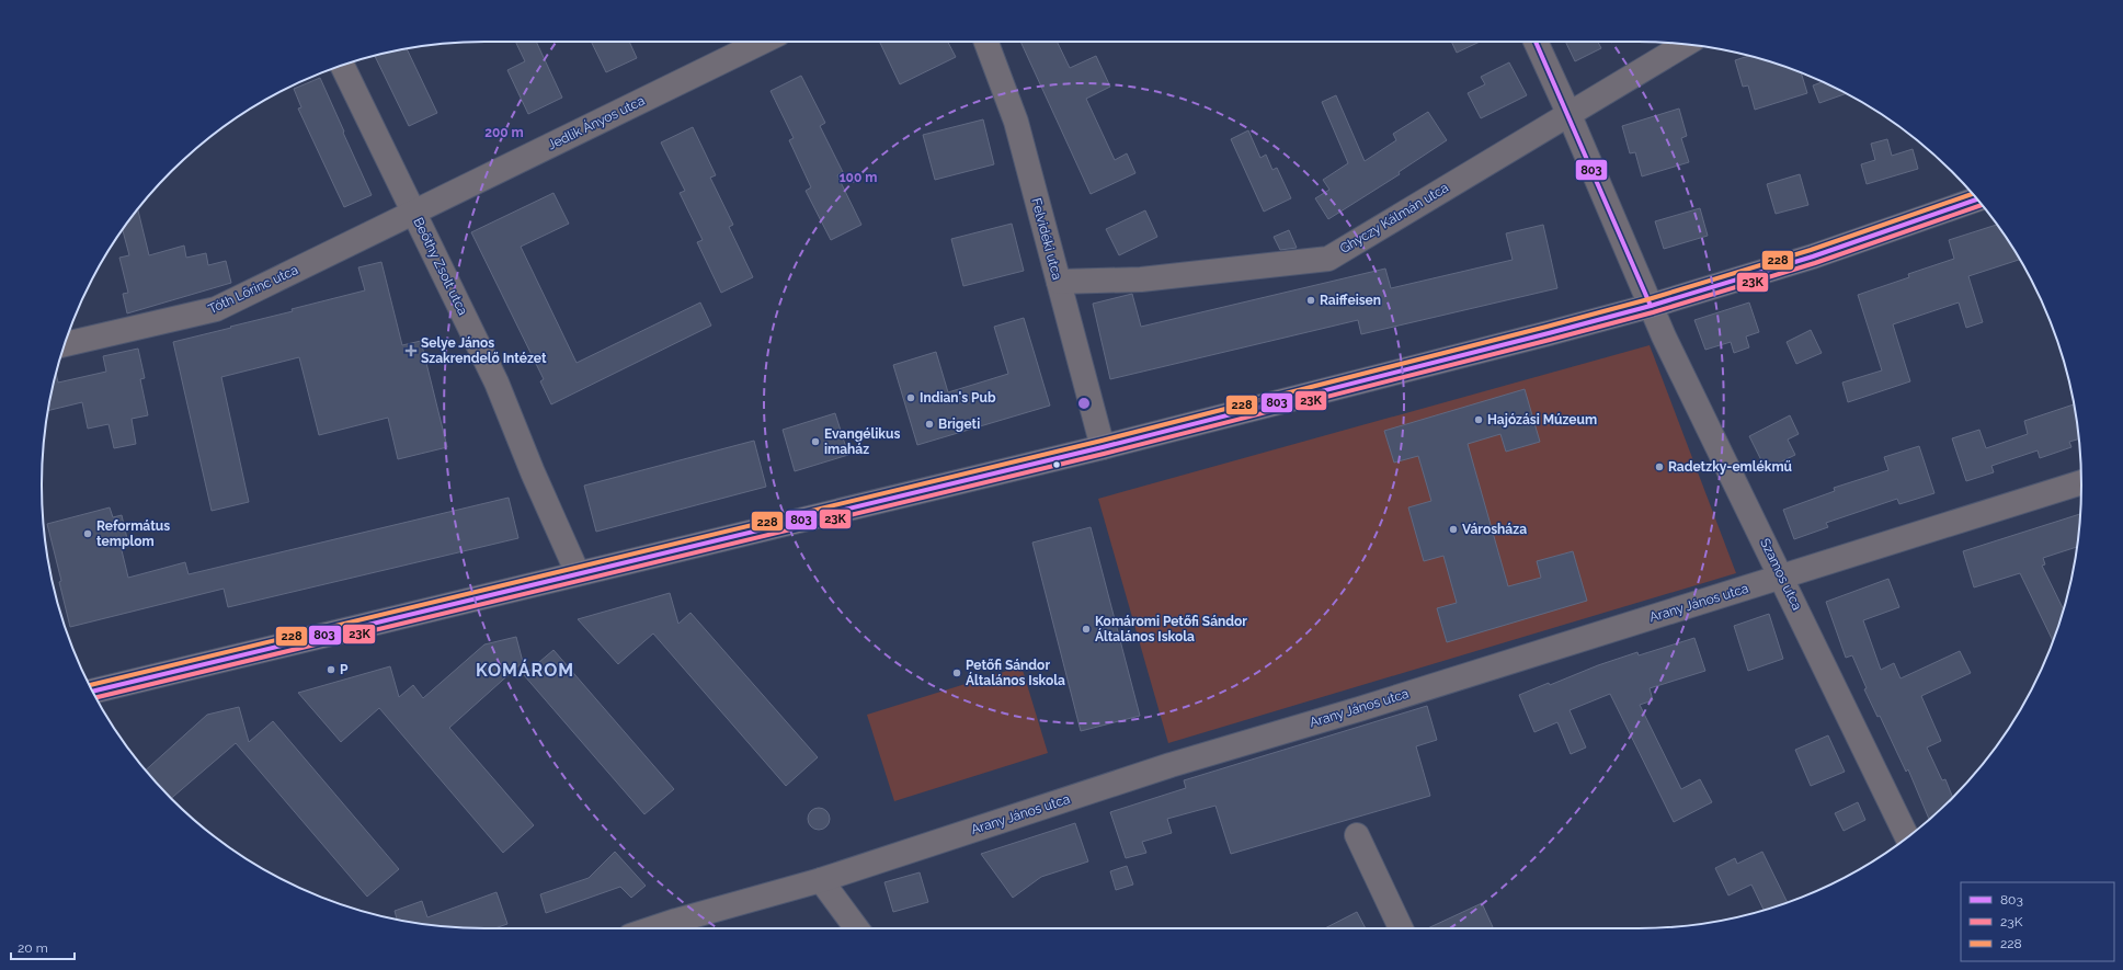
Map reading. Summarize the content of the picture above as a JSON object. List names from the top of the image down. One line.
{"streets":{"street":["Jedlik Ányos utca","Ghyczy Kálmán utca","Felvidéki utca","Beöthy Zsolt utca","Tóth Lőrinc utca","Szamos utca","Arany János utca"]},"crossings":[["Jedlik Ányos utca","Beöthy Zsolt utca"],["Jedlik Ányos utca","Tóth Lőrinc utca"],["Ghyczy Kálmán utca","Felvidéki utca"],["Ghyczy Kálmán utca","Szamos utca"],["Beöthy Zsolt utca","Tóth Lőrinc utca"],["Szamos utca","Arany János utca"]],"districts":["KOMÁROM"],"places":{"other":["Raiffeisen","Indian's Pub","Hajózási Múzeum","Brigeti","Evangélikus imaház","Radetzky-emlékmű","Városháza","Református templom","Komáromi Petőfi Sándor Általános Iskola","P","Petőfi Sándor Általános Iskola"],"health":["Selye János Szakrendelő Intézet"]},"lines":["transit line 803","transit line 228","transit line 23K"],"legend":["803","23K","228"],"scale_bar":"20 m","rings":["200 m","100 m"]}
